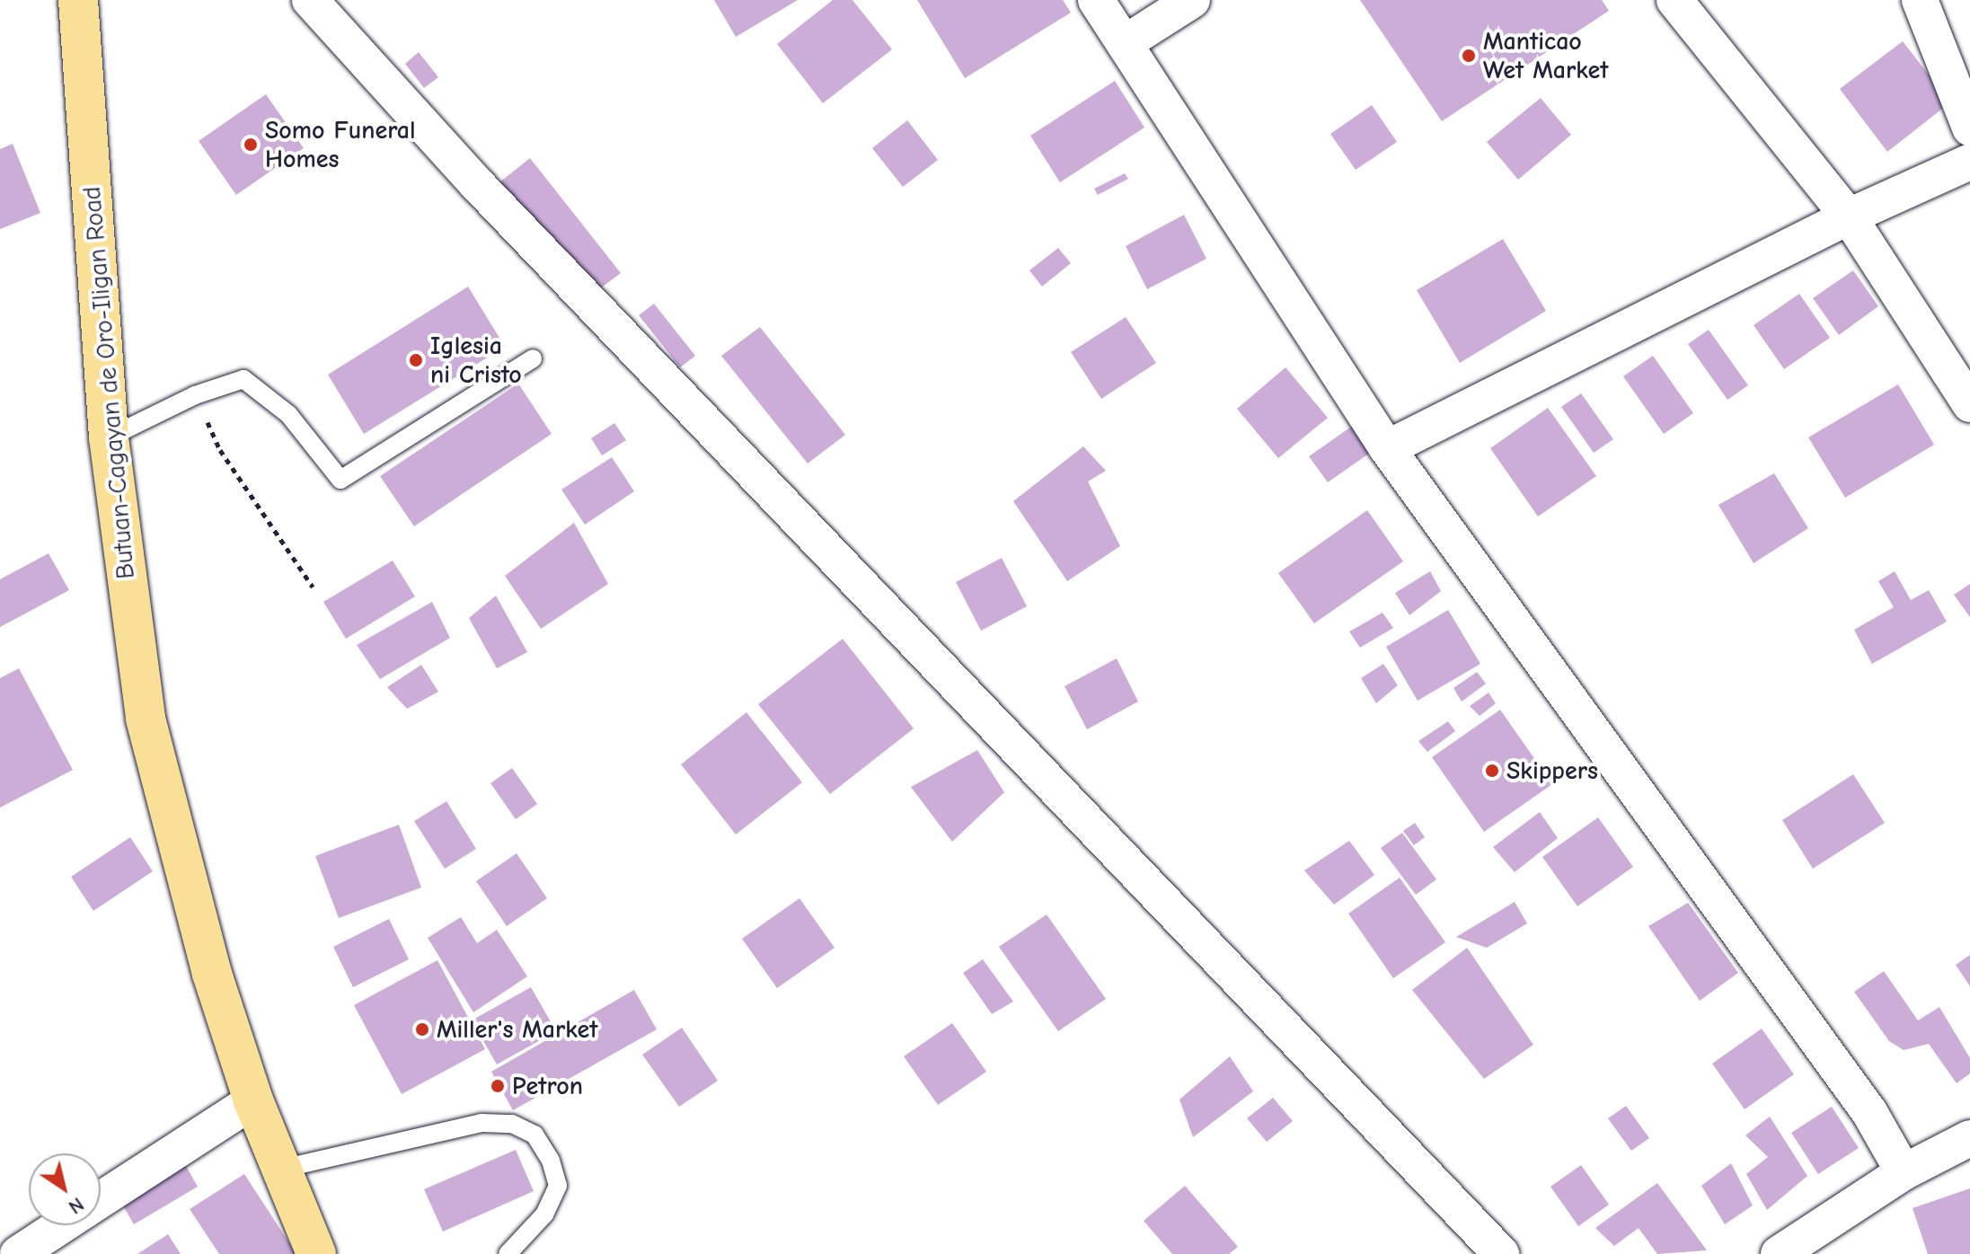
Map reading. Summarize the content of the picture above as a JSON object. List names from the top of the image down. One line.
{"streets":{"highway":["Butuan-Cagayan de Oro-Iligan Road"]},"places":["Manticao Wet Market","Somo Funeral Homes","Iglesia ni Cristo","Skippers","Miller's Market","Petron"],"north":"bottom right"}
